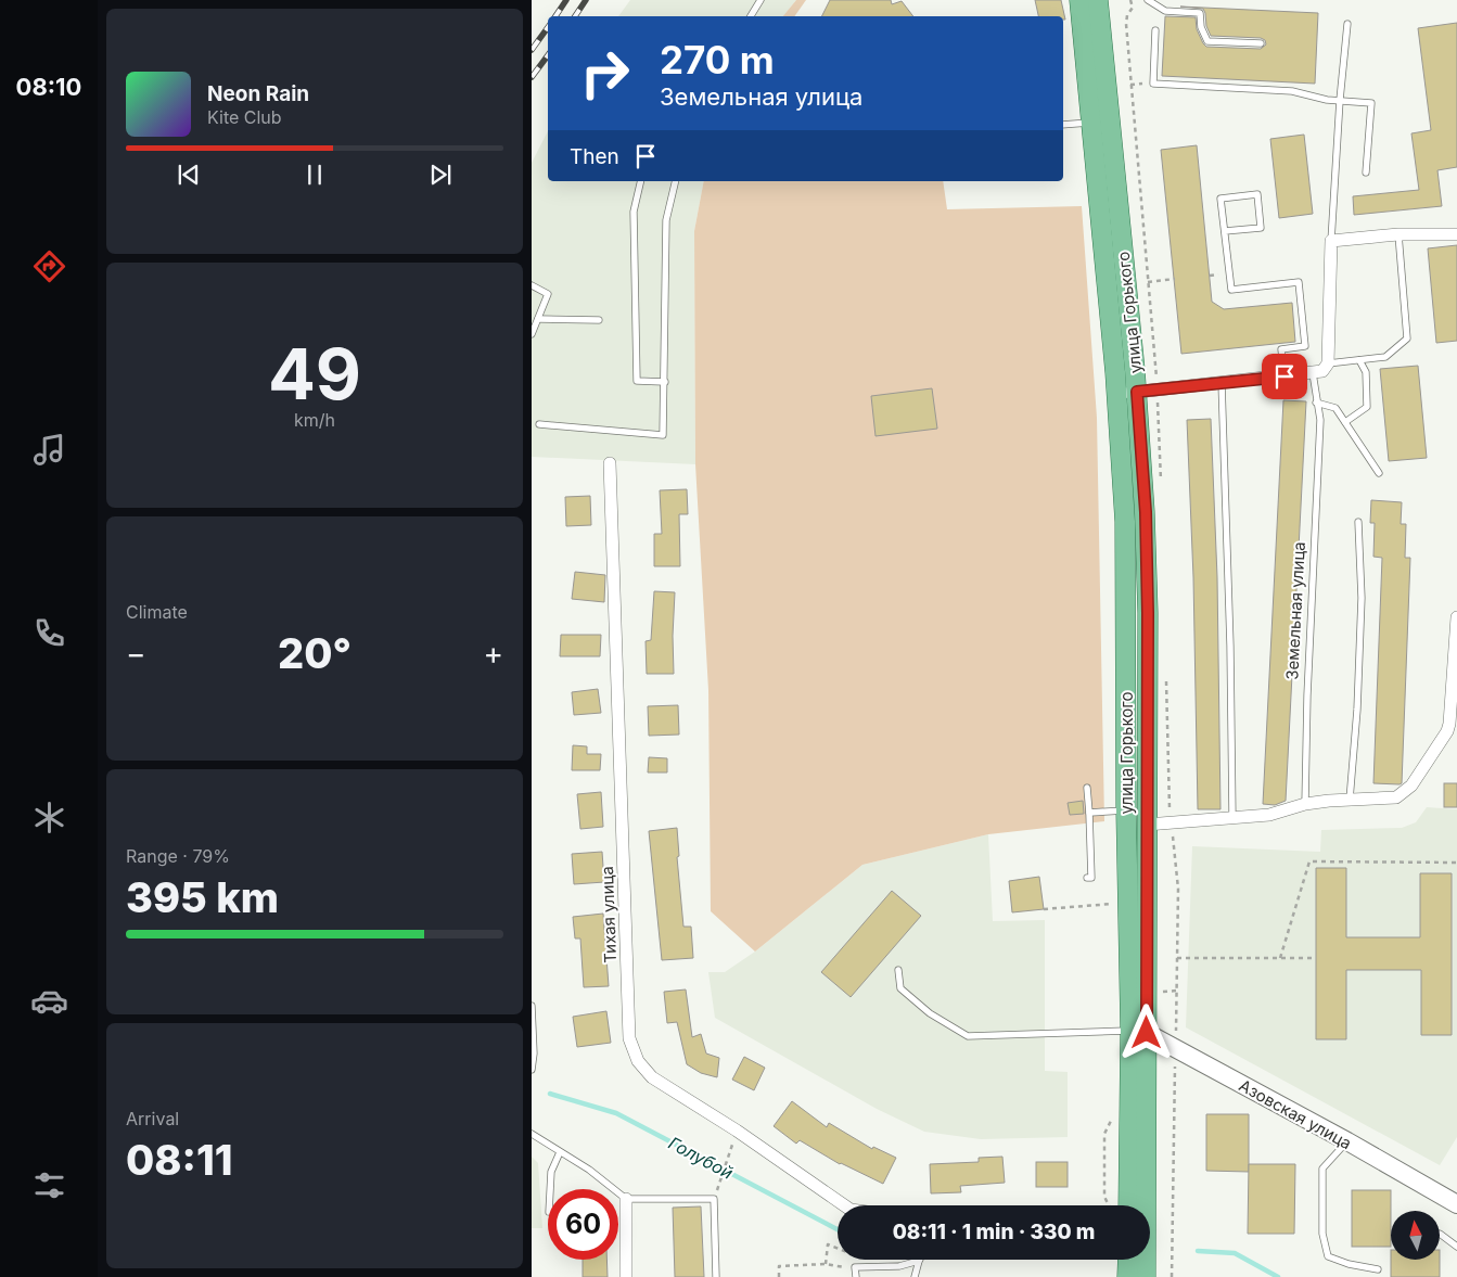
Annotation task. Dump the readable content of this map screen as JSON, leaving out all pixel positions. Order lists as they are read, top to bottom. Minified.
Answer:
{"streets":{"main road":["улица Горького","Азовская улица"],"street":["Тихая улица"],"lane":["Земельная улица"]},"crossings":[["улица Горького","Азовская улица"]],"water":["Голубой"],"north":"top","page":{"tabs":"08:10","turn":["270 m","Земельная улица"],"song":["Neon Rain","Kite Club"],"then":"Then","tile":[["49","km/h"],"Climate",["Range · 79%","395 km"],["Arrival","08:11"]],"heat":["−","20°","+"],"limit":"60","trip":"08:11 · 1 min · 330 m"}}
